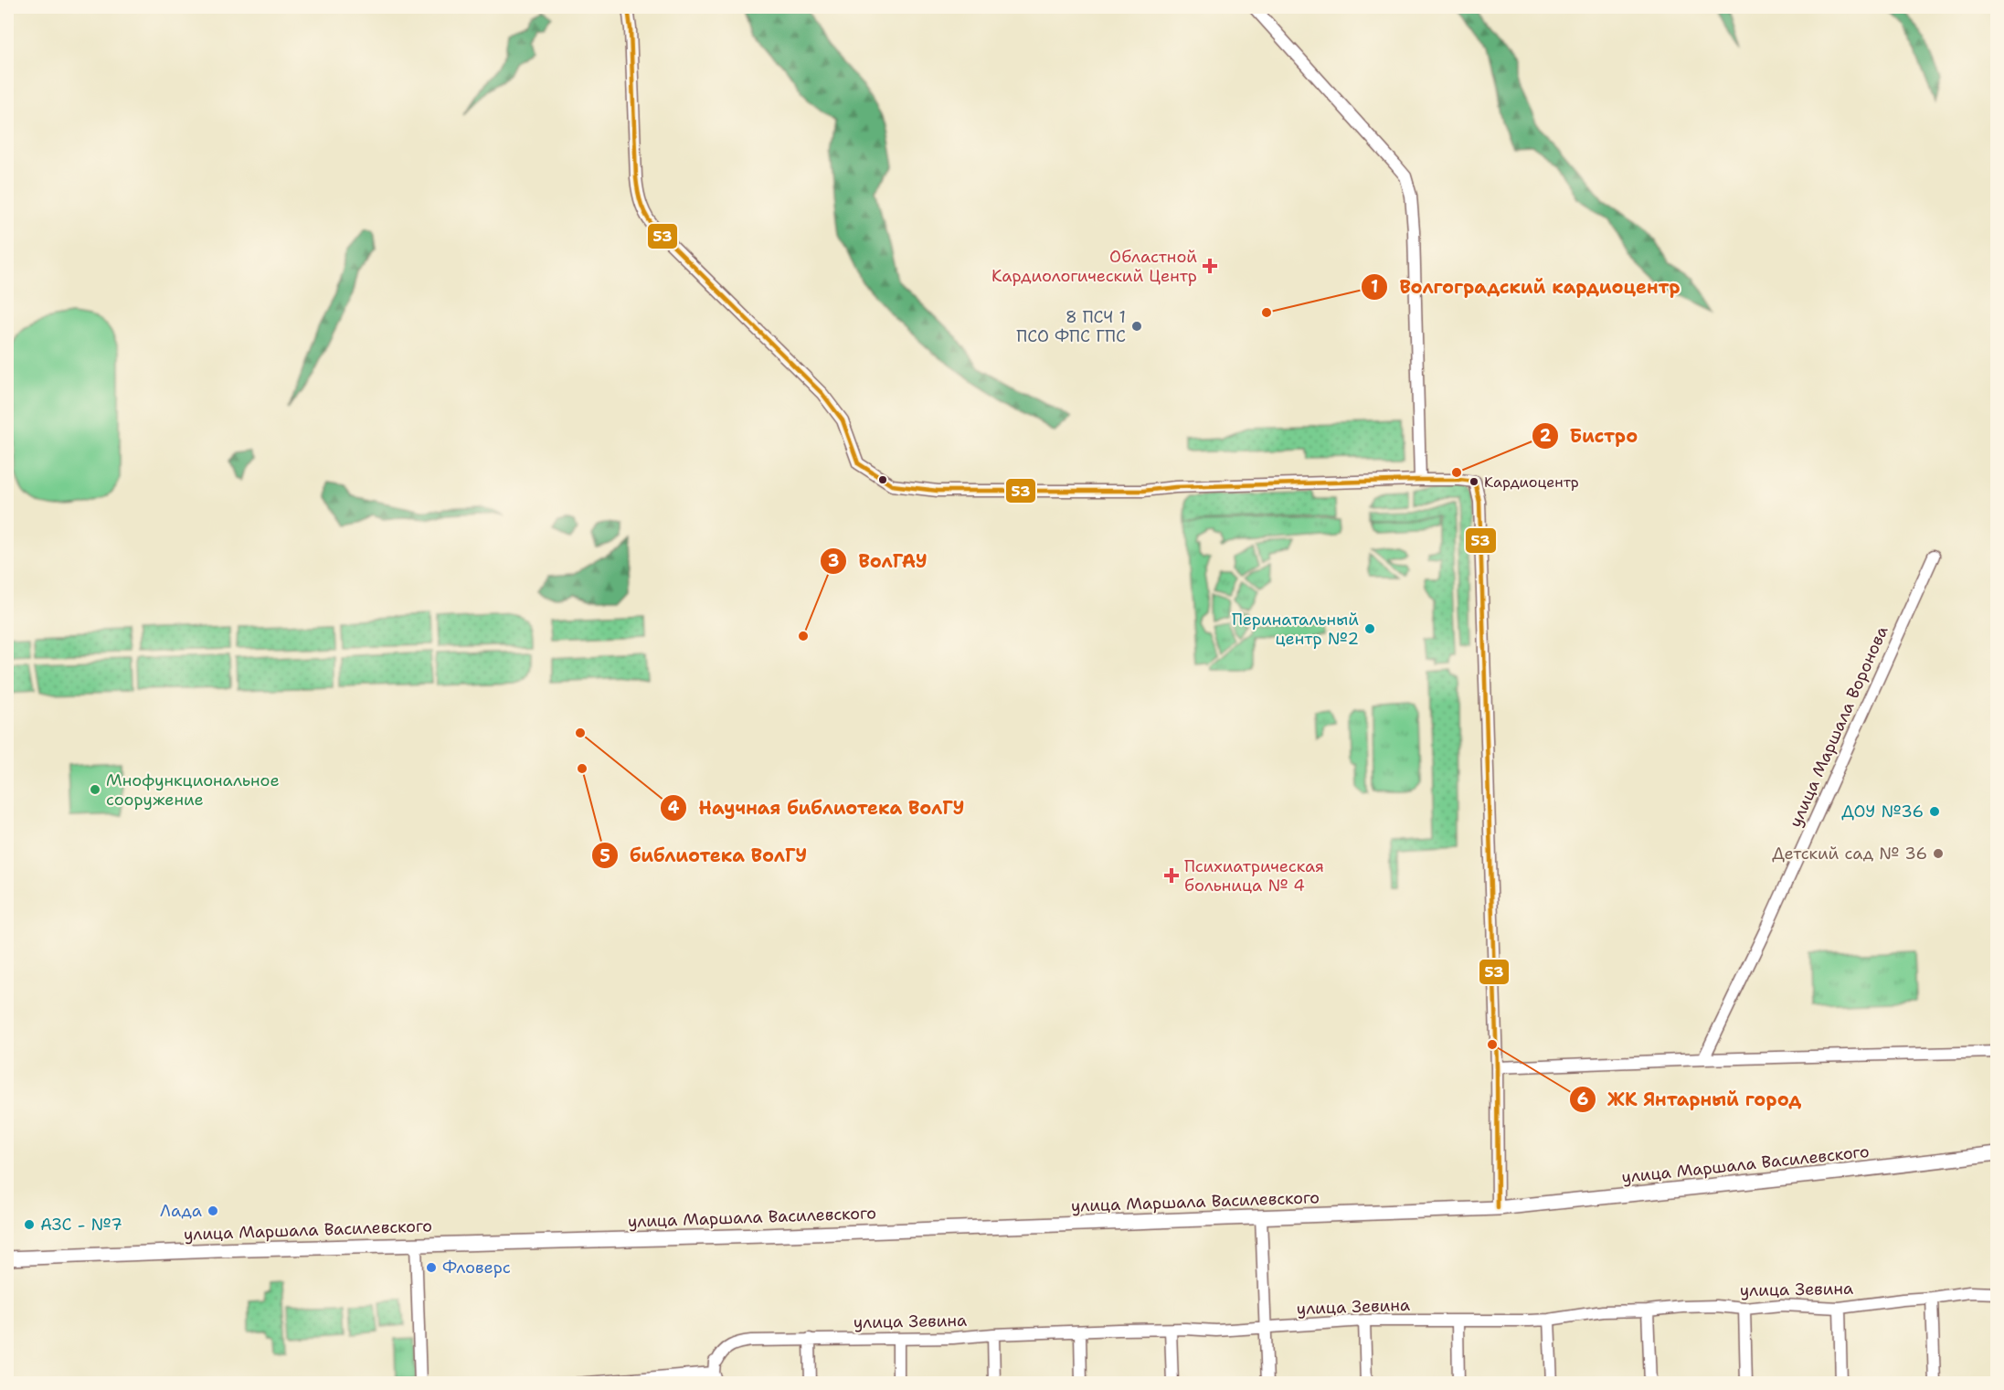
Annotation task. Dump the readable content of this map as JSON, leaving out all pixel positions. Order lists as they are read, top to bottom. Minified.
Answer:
{"streets":{"main road":["улица Маршала Василевского"],"street":["улица Маршала Воронова","улица Зевина"]},"places":{"health":["Областной Кардиологический Центр","Психиатрическая больница № 4"],"other":["Волгоградский кардиоцентр","8 ПСЧ 1 ПСО ФПС ГПС","Бистро","Кардиоцентр","Перинатальный центр №2","ВолГАУ","Научная библиотека ВолГУ","библиотека ВолГУ","Мнофункциональное сооружение","ДОУ №36","Детский сад № 36","ЖК Янтарный город","Лада","АЗС - №7","Фловерс"]},"lines":["transit line 53"]}
